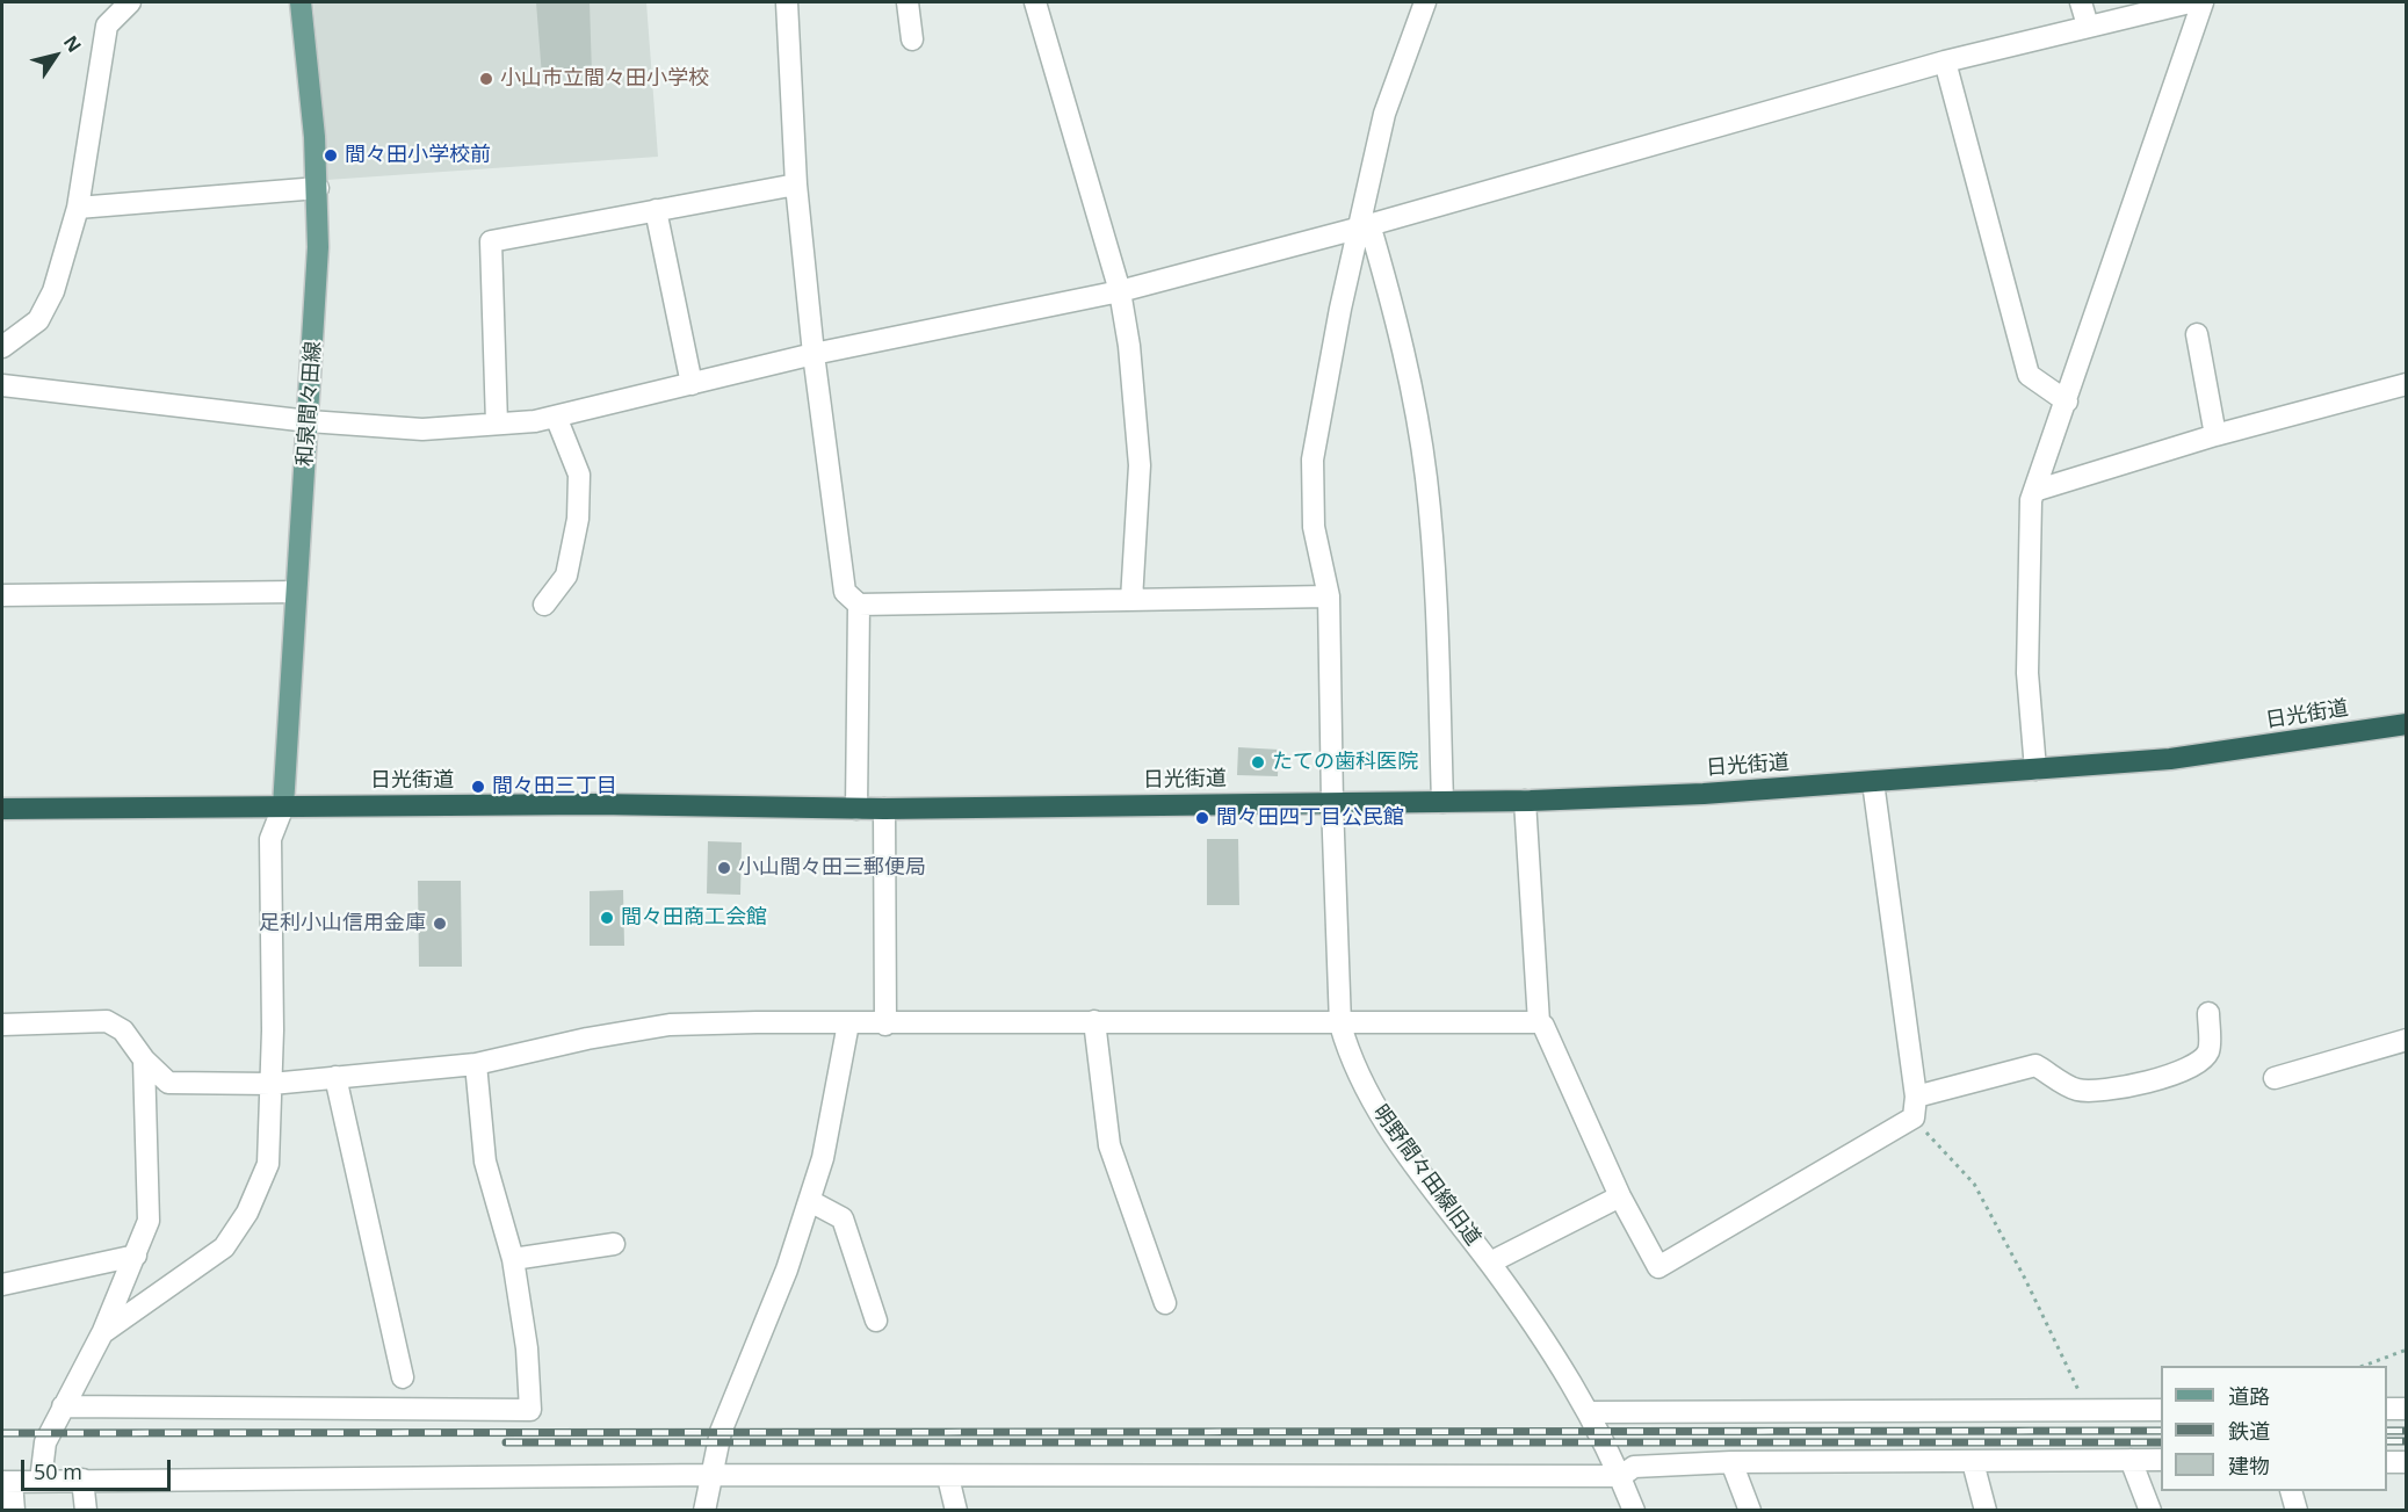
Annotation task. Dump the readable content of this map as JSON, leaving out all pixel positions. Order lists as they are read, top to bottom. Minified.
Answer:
{"streets":{"highway":["日光街道"],"main road":["和泉間々田線"],"street":["明野間々田線旧道"]},"crossings":[["和泉間々田線","日光街道"],["日光街道","明野間々田線旧道"]],"places":["小山市立間々田小学校","間々田小学校前","たての歯科医院","間々田三丁目","間々田四丁目公民館","小山間々田三郵便局","間々田商工会館","足利小山信用金庫"],"legend":["道路","鉄道","建物"],"scale_bar":"50 m","north":"top right"}
